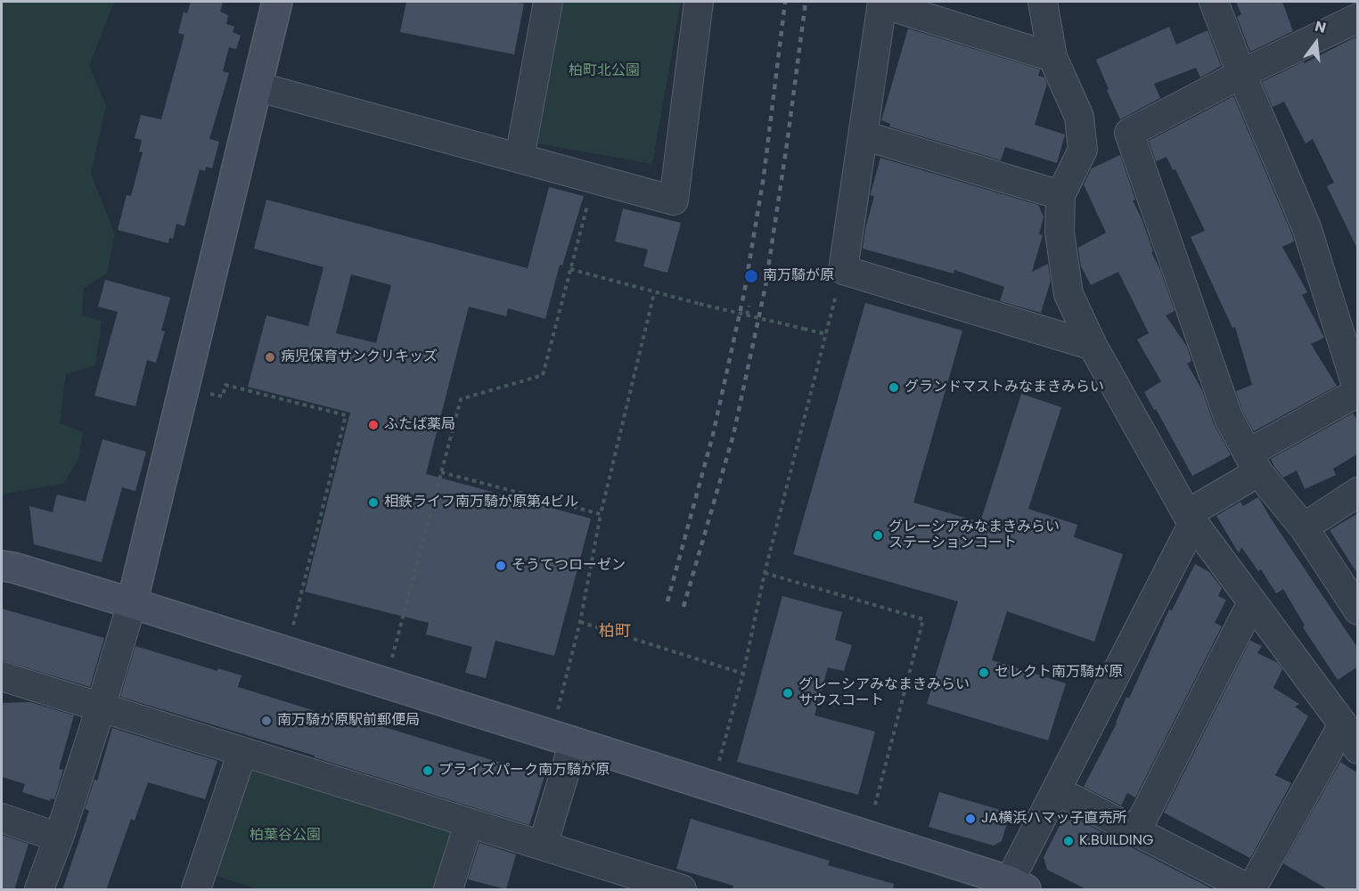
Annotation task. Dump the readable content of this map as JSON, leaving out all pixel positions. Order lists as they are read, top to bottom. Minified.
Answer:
{"districts":["柏町"],"parks":["柏町北公園","柏葉谷公園"],"places":["南万騎が原","病児保育サンクリキッズ","グランドマストみなまきみらい","ふたば薬局","相鉄ライフ南万騎が原第4ビル","グレーシアみなまきみらい ステーションコート","そうてつローゼン","セレクト南万騎が原","グレーシアみなまきみらい サウスコート","南万騎が原駅前郵便局","プライズパーク南万騎が原","JA横浜ハマッ子直売所","K.BUILDING"],"north":"top"}
